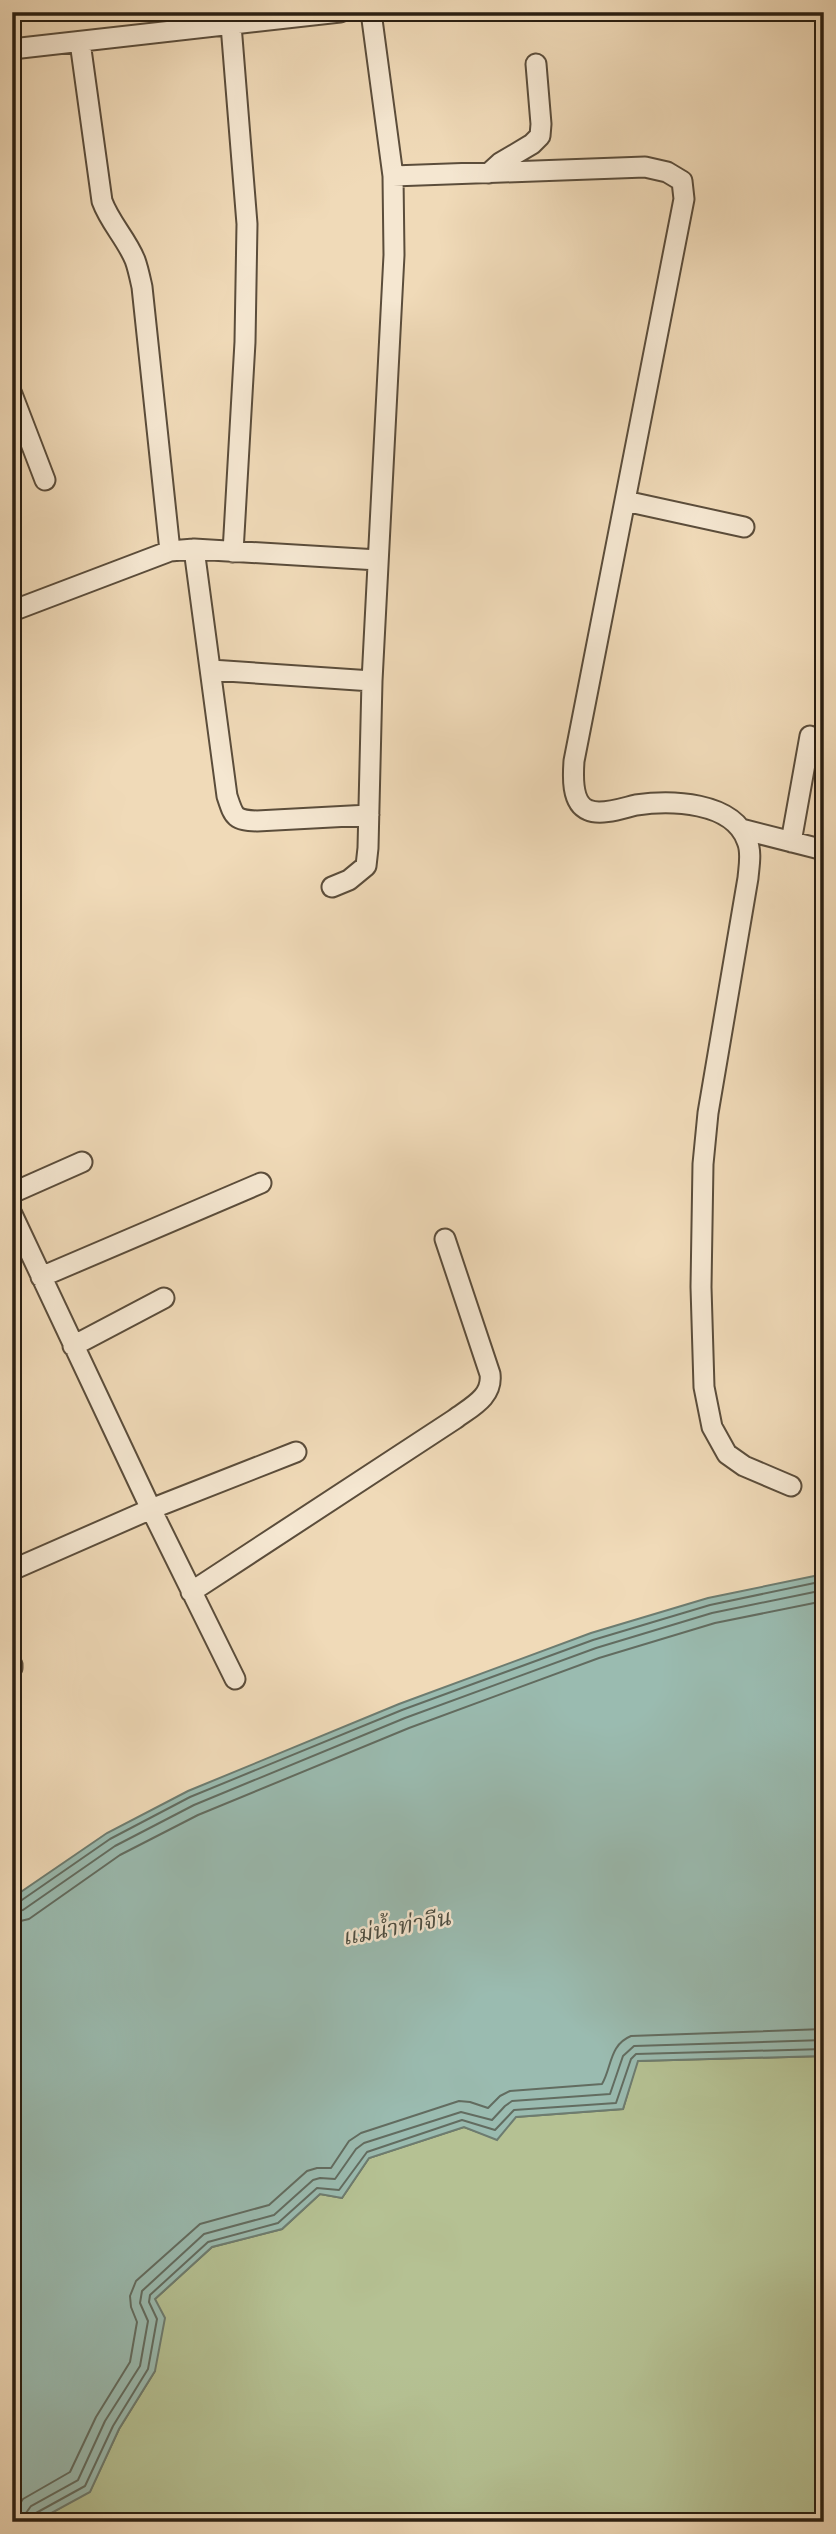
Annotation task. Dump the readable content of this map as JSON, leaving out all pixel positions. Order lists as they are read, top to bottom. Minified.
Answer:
{"water":["แม่น้ำท่าจีน"]}
